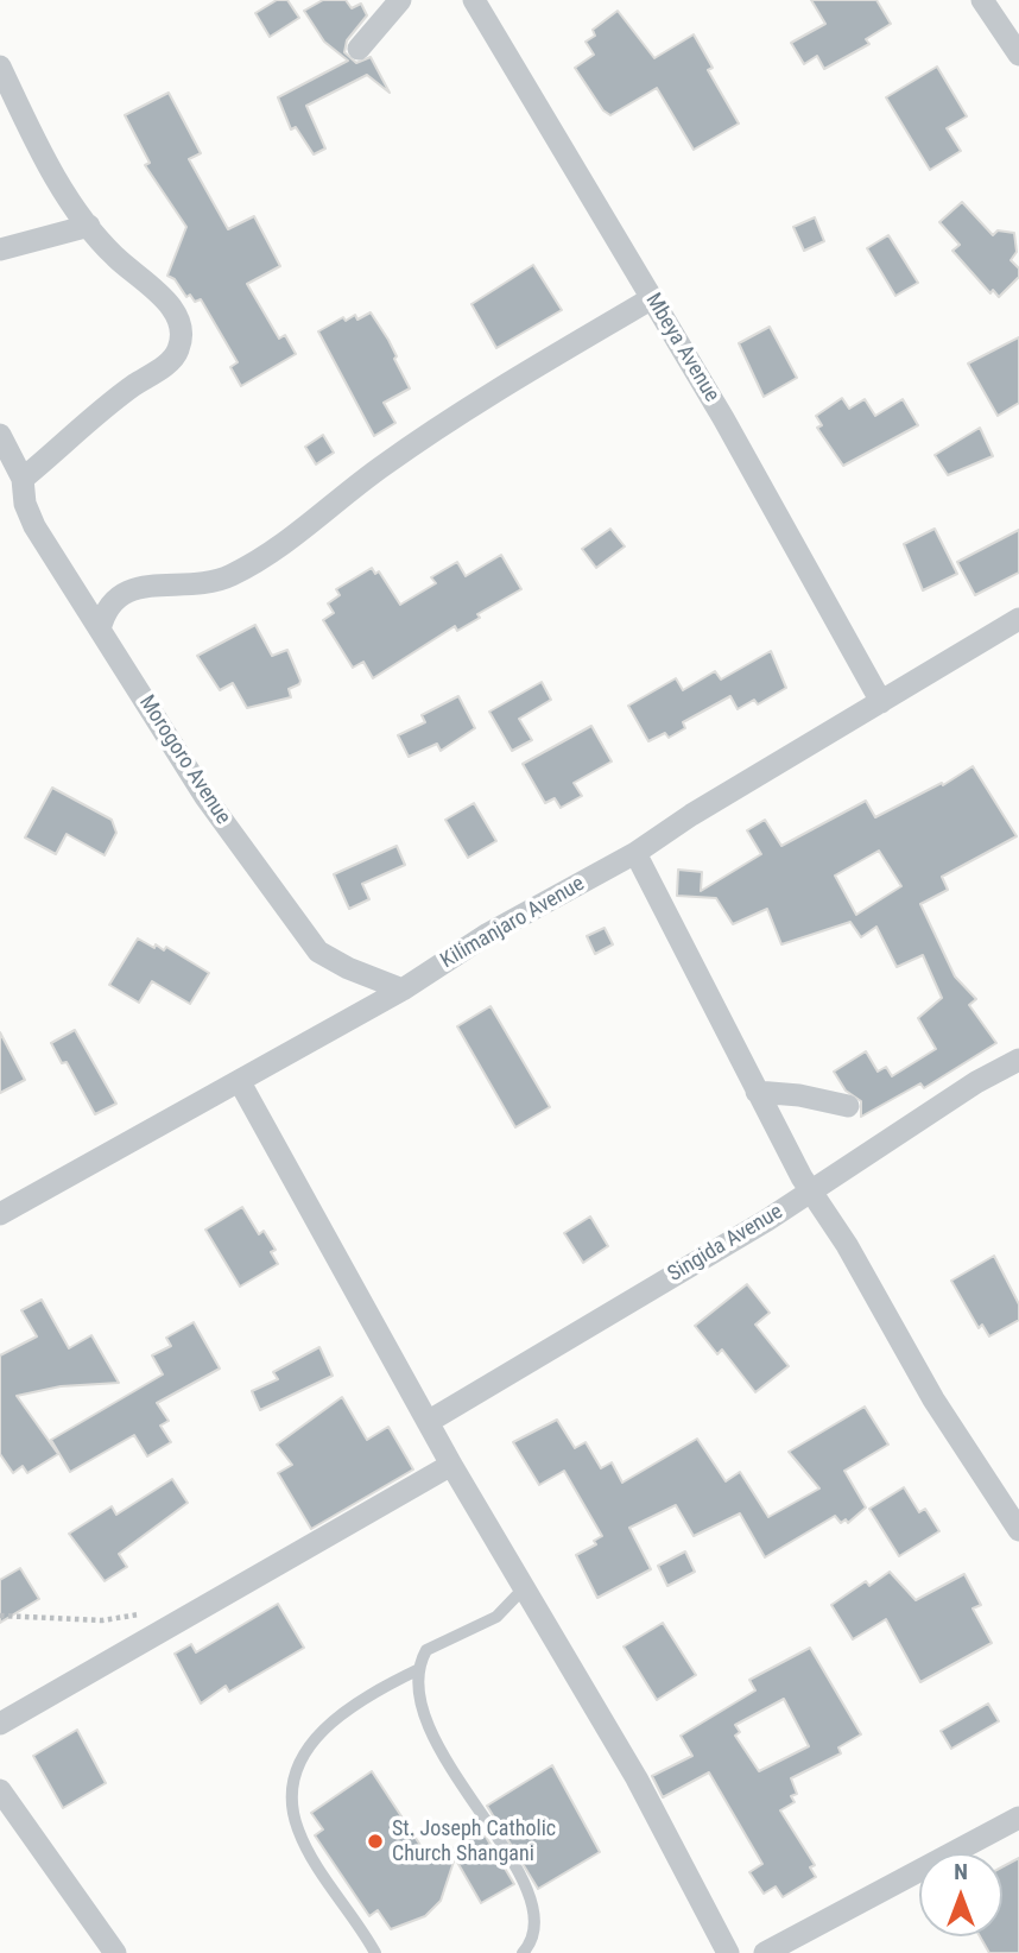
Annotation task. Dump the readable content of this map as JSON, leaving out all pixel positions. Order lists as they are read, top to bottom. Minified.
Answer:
{"streets":{"street":["Mbeya Avenue","Morogoro Avenue","Kilimanjaro Avenue","Singida Avenue"]},"crossings":[["Mbeya Avenue","Kilimanjaro Avenue"],["Morogoro Avenue","Kilimanjaro Avenue"]],"places":["St. Joseph Catholic Church Shangani"],"north":"top"}
